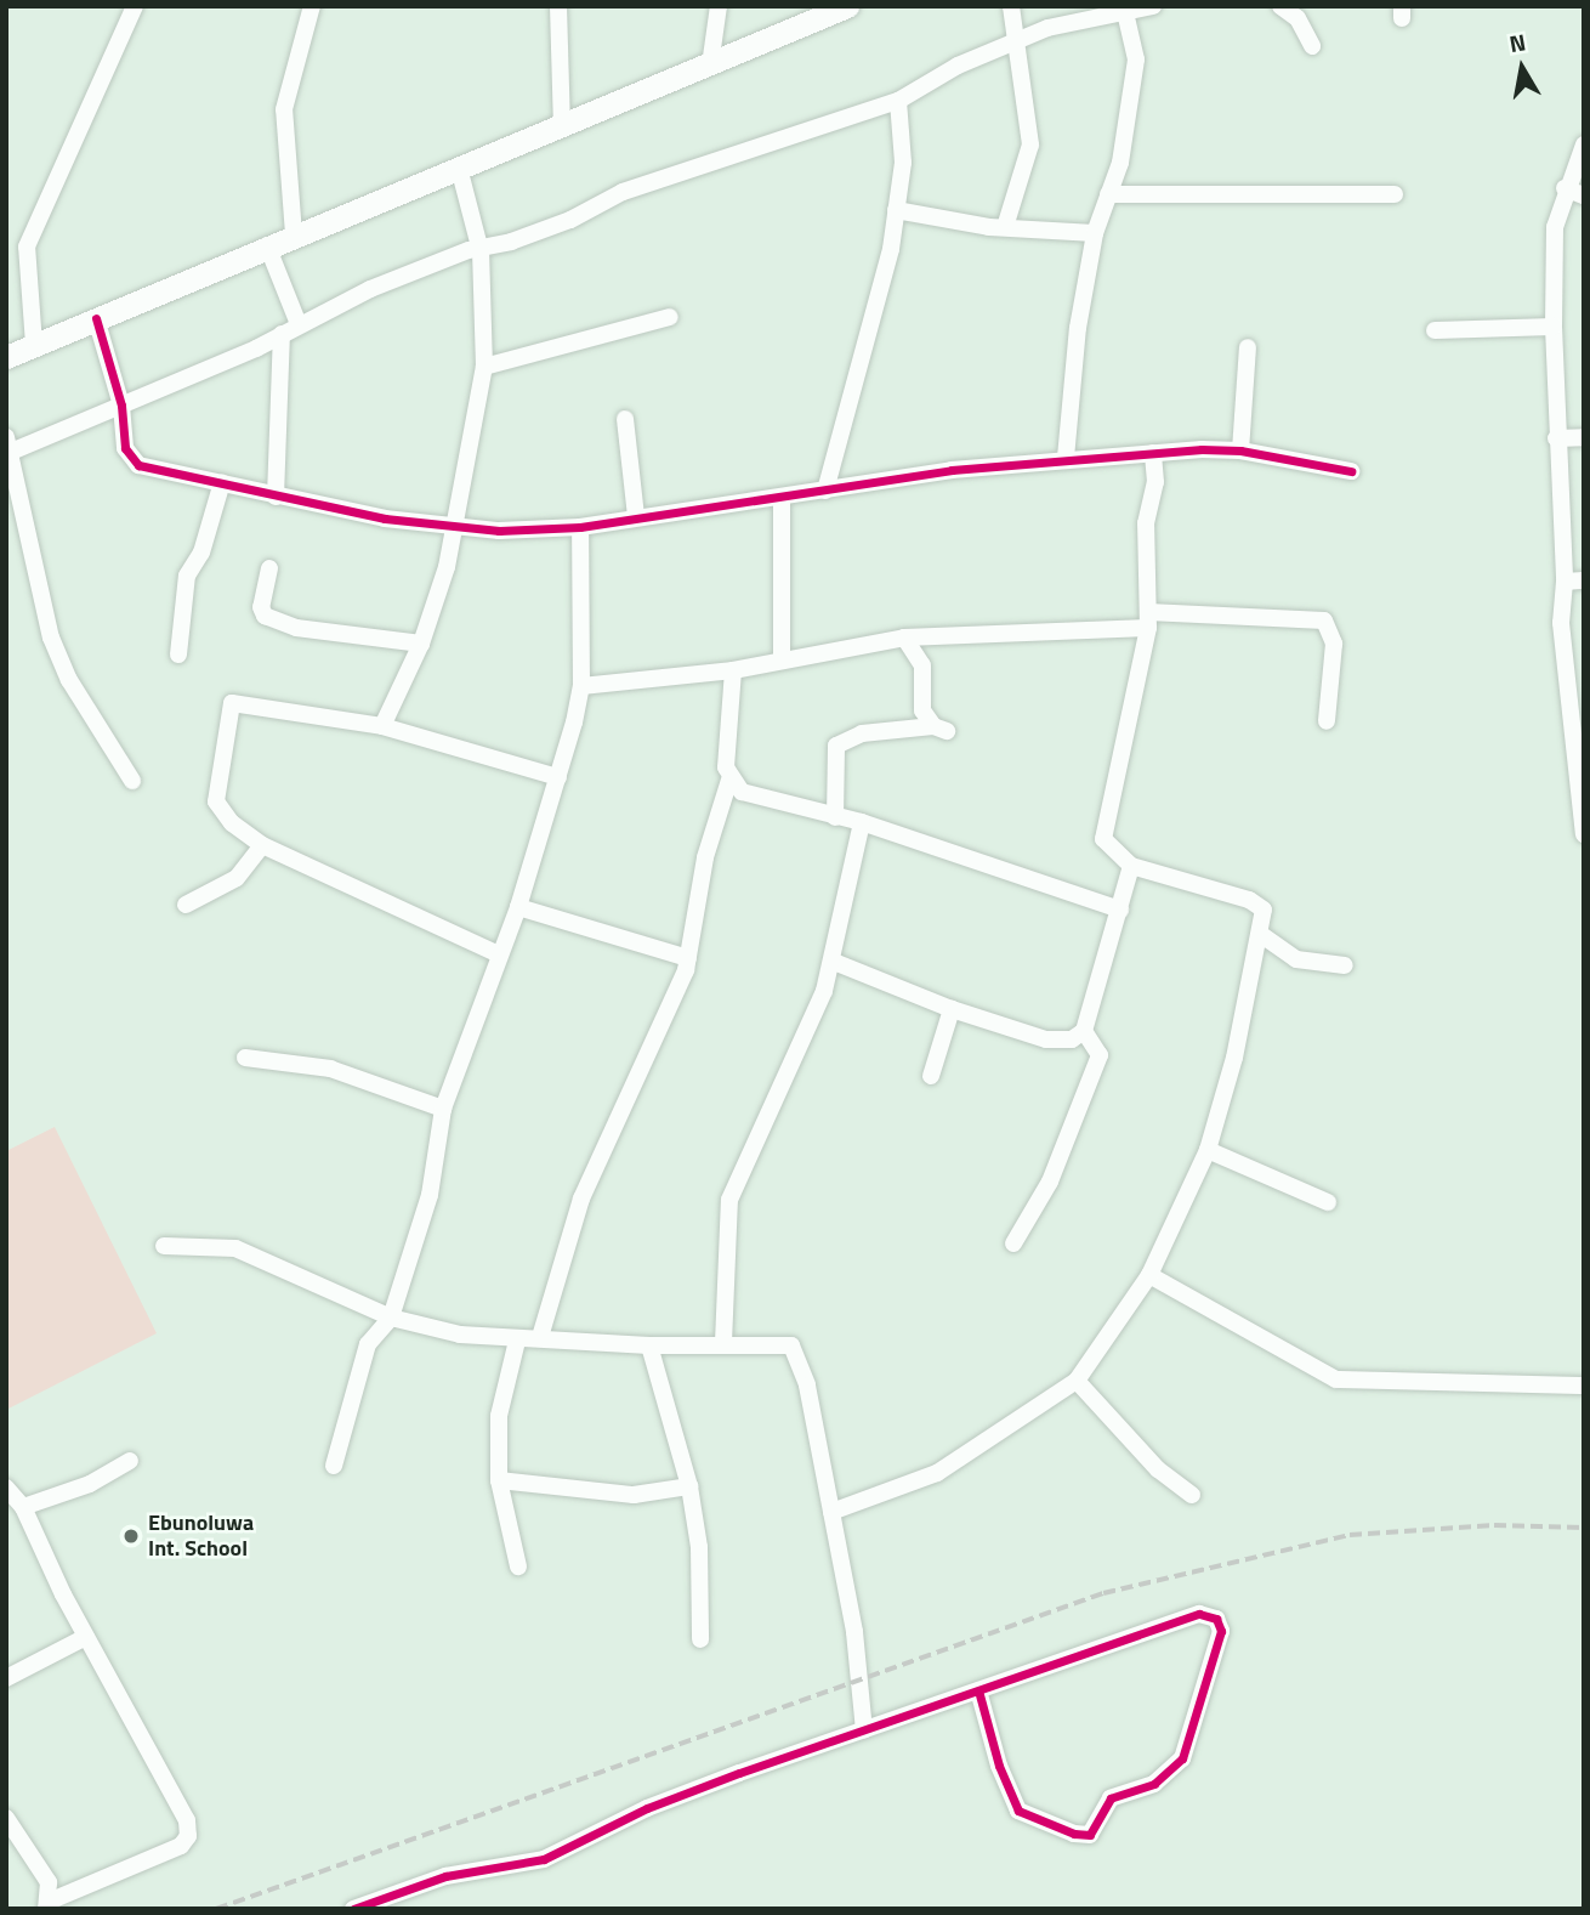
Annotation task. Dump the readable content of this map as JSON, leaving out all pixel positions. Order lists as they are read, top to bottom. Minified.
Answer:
{"places":["Ebunoluwa Int. School"],"north":"top"}
